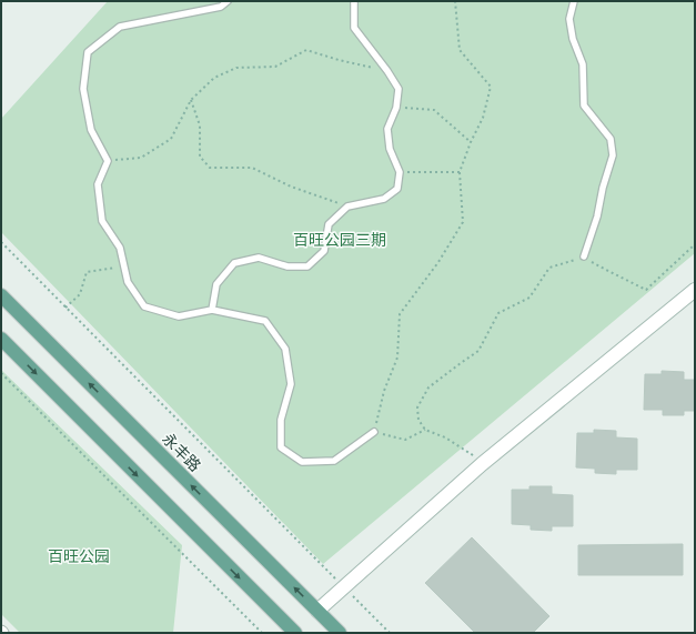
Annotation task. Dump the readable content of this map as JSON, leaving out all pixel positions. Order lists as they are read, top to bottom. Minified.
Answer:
{"streets":{"main road":["永丰路"]},"parks":["百旺公园三期","百旺公园"]}
